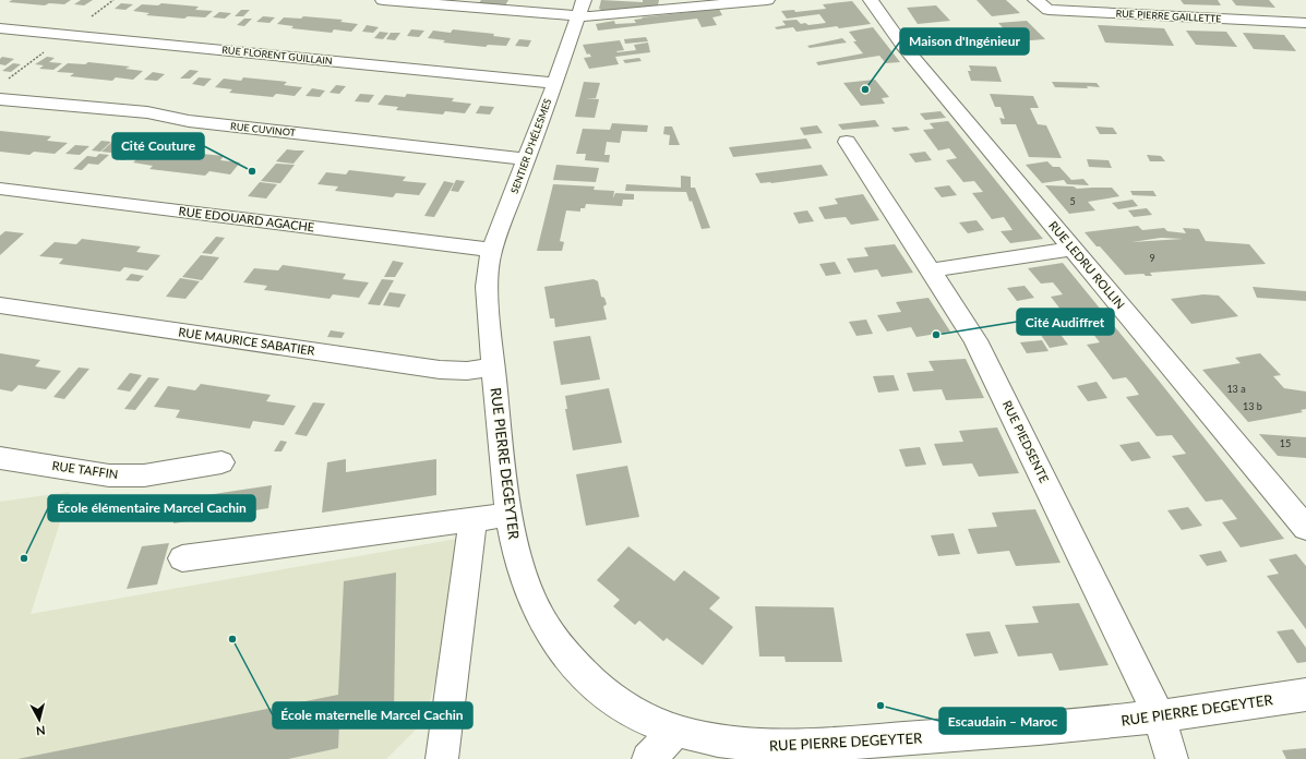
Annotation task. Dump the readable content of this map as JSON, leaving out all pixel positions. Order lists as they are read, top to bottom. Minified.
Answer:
{"streets":{"street":["RUE PIERRE GAILLETTE","RUE FLORENT GUILLAIN","RUE CUVINOT","SENTIER D'HÉLESMES","RUE EDOUARD AGACHE","RUE LEDRU ROLLIN","RUE MAURICE SABATIER","RUE PIEDSENTE","RUE PIERRE DEGEYTER","RUE TAFFIN"]},"crossings":[["RUE FLORENT GUILLAIN","SENTIER D'HÉLESMES"],["RUE CUVINOT","SENTIER D'HÉLESMES"],["SENTIER D'HÉLESMES","RUE EDOUARD AGACHE"],["SENTIER D'HÉLESMES","RUE PIERRE DEGEYTER"],["RUE EDOUARD AGACHE","RUE PIERRE DEGEYTER"],["RUE MAURICE SABATIER","RUE PIERRE DEGEYTER"],["RUE PIEDSENTE","RUE PIERRE DEGEYTER"]],"places":["Maison d'Ingénieur","Cité Couture","Cité Audiffret","École élémentaire Marcel Cachin","École maternelle Marcel Cachin","Escaudain – Maroc"],"house_numbers":["5","9","13 a","13 b","15"],"north":"bottom"}
